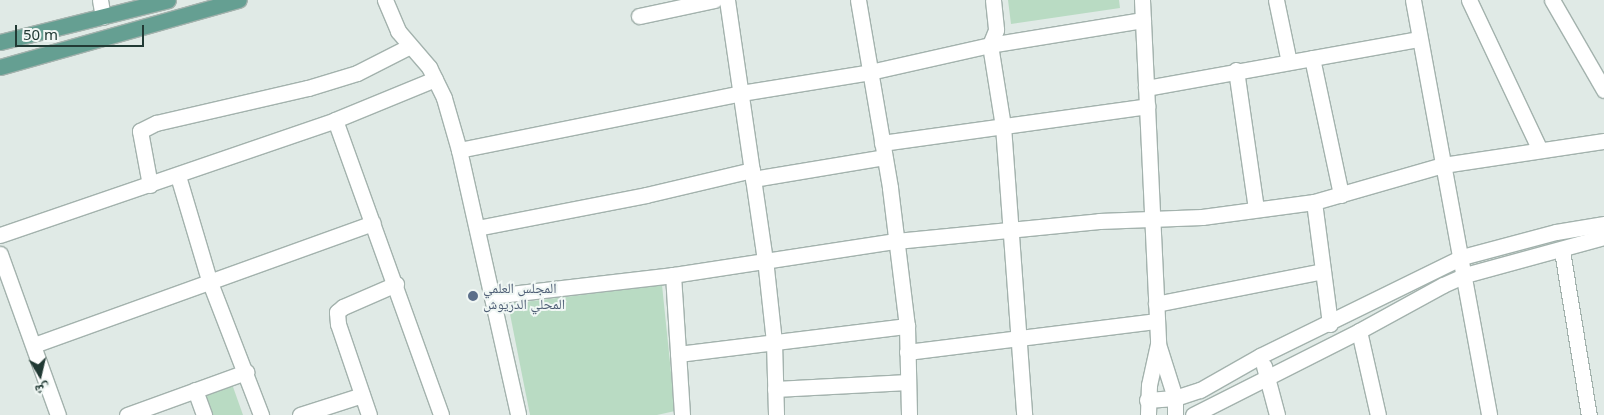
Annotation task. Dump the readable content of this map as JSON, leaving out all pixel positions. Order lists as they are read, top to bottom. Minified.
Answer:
{"places":["المجلس العلمي المحلي الدريوش"],"scale_bar":"50 m","north":"bottom"}
